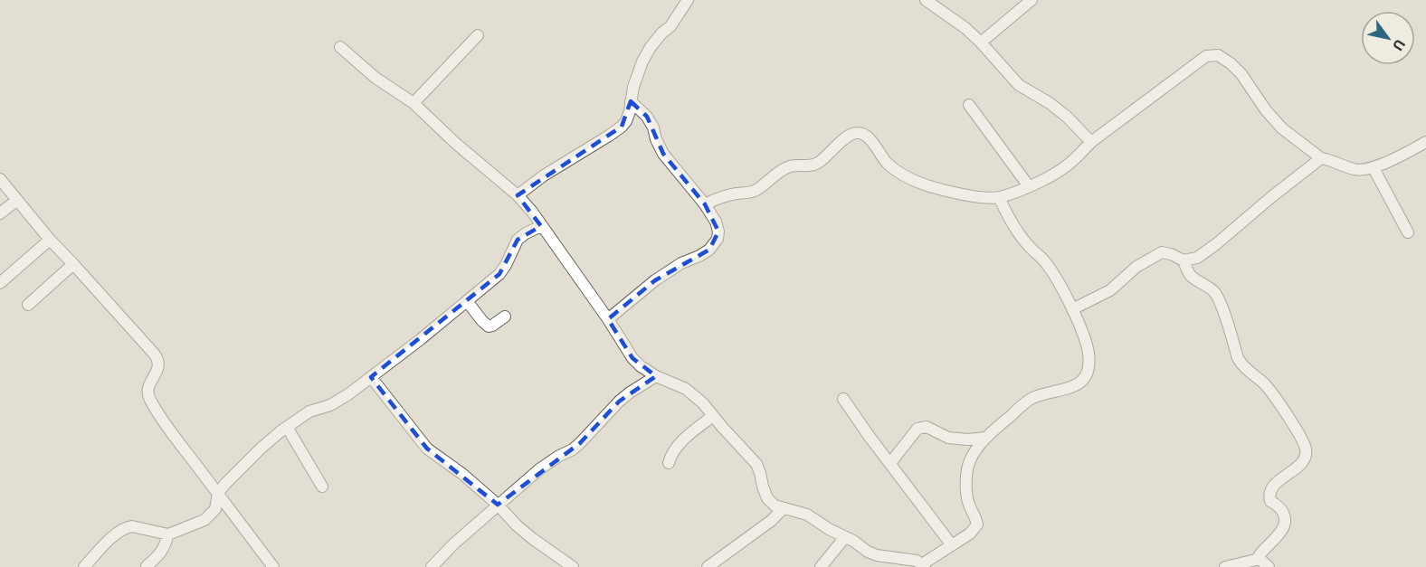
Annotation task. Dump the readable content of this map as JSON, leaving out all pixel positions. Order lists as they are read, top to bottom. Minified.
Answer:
{"north":"bottom right"}
